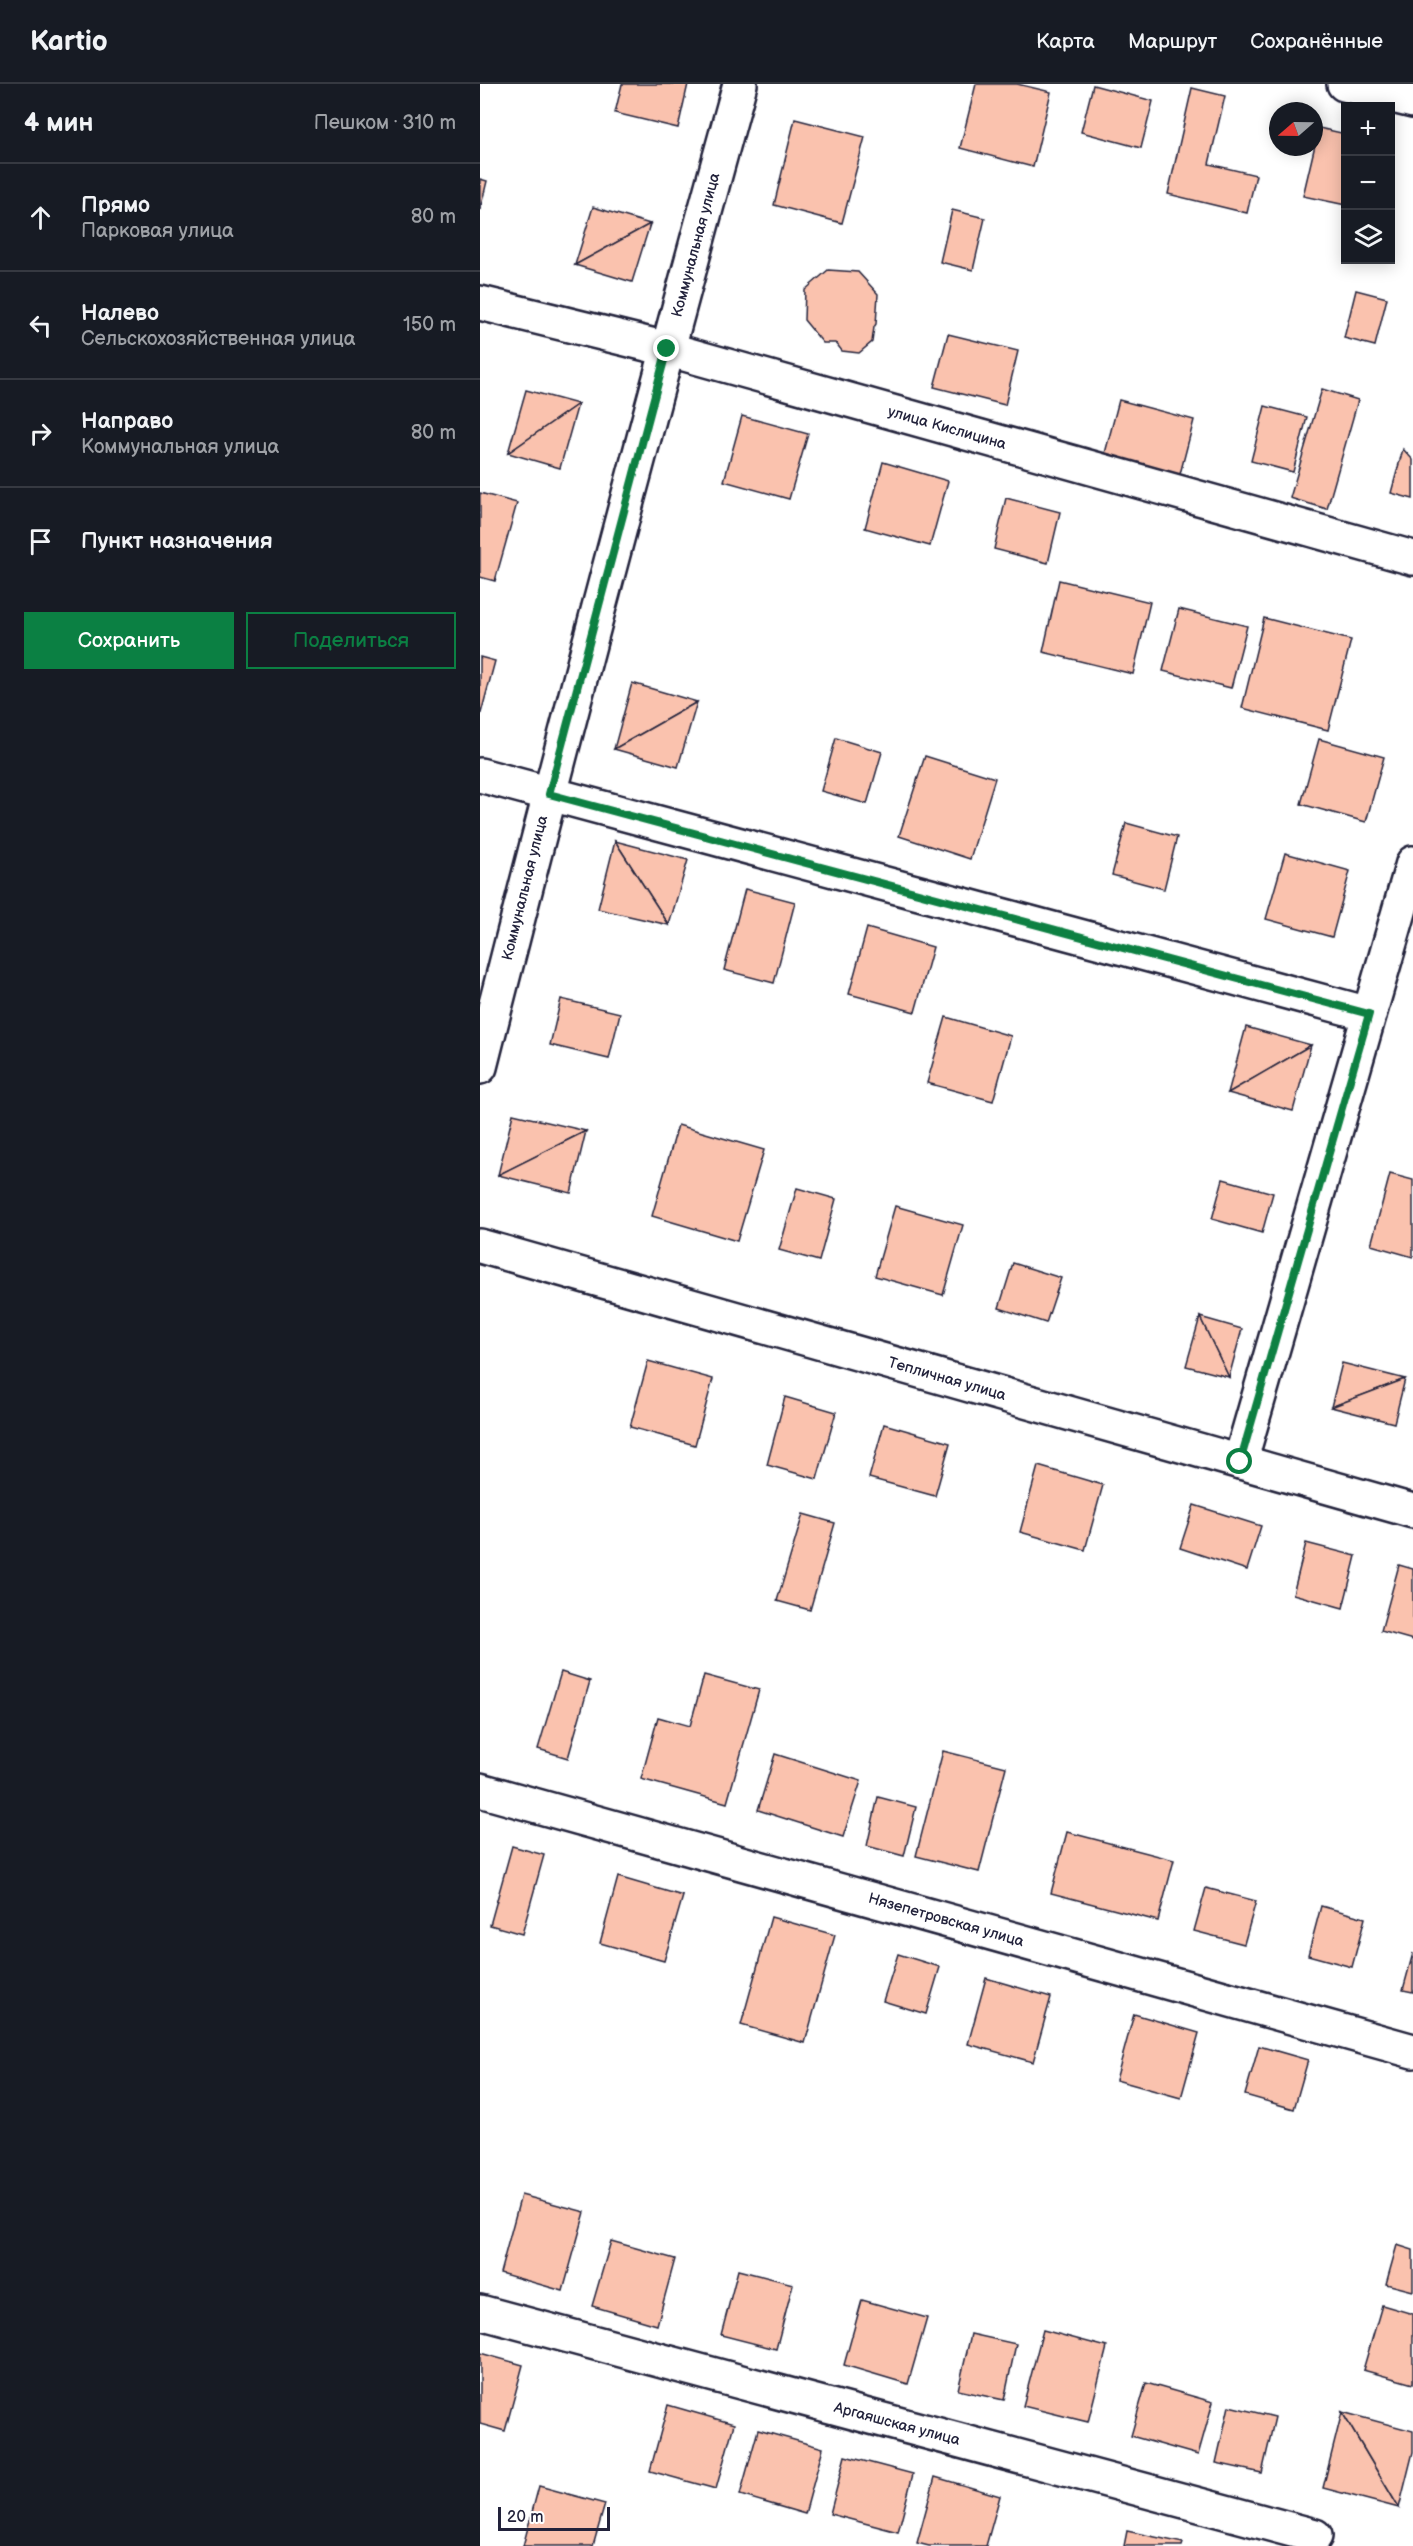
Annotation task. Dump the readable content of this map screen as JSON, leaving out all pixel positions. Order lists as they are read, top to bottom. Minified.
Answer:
{"streets":{"street":["Коммунальная улица","улица Кислицина","Тепличная улица","Нязепетровская улица","Аргаяшская улица"]},"crossings":[["Коммунальная улица","улица Кислицина"]],"scale_bar":"20 m","north":"left","page":{"header":"Kartio","nav":["Карта","Маршрут","Сохранённые"],"heading":["4 мин","Пешком · 310 m"],"map_buttons":["+","−"],"list":[["Прямо","Парковая улица","80 m"],["Налево","Сельскохозяйственная улица","150 m"],["Направо","Коммунальная улица","80 m"],"Пункт назначения"],"buttons":["Сохранить","Поделиться"],"scale":"20 m"}}
